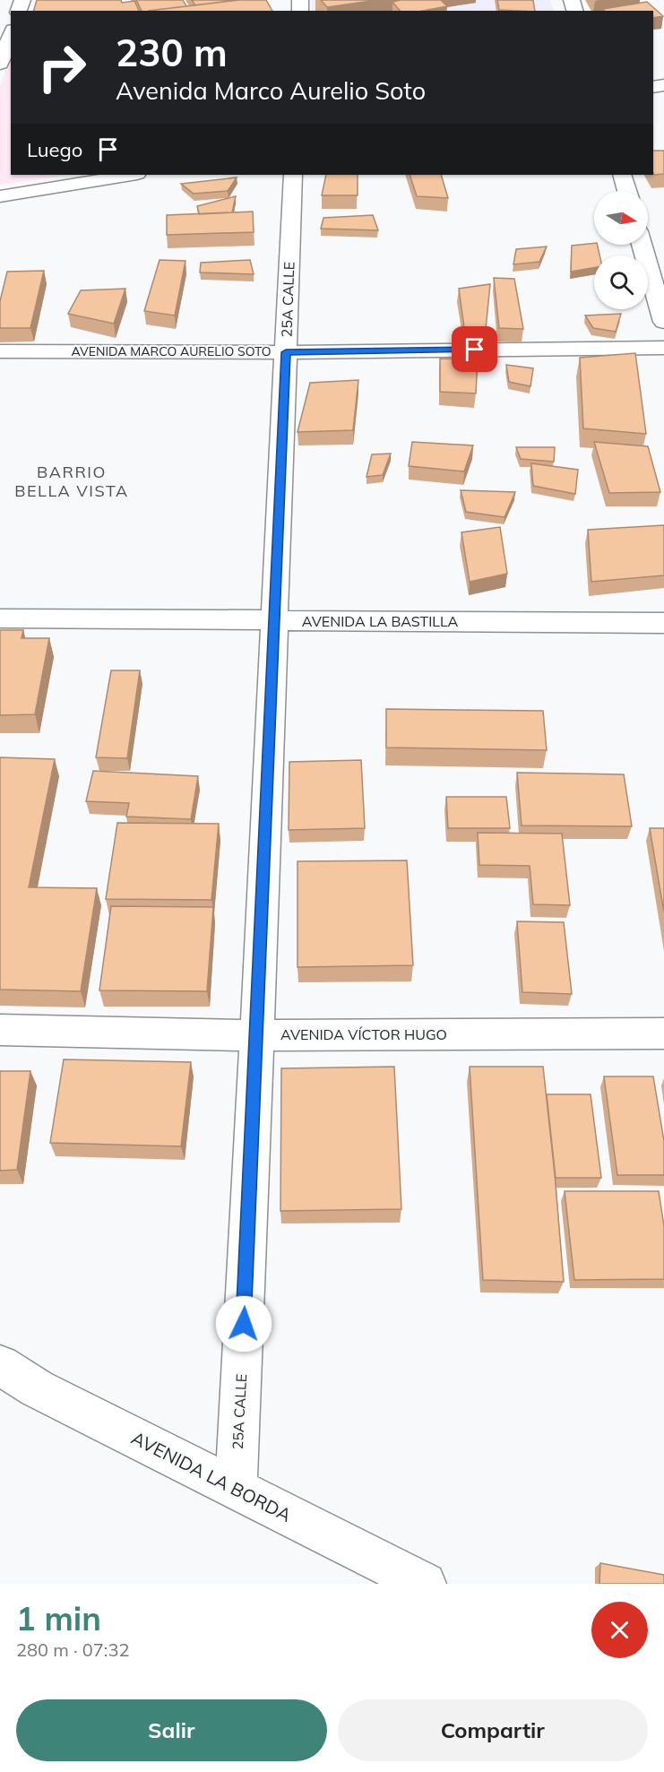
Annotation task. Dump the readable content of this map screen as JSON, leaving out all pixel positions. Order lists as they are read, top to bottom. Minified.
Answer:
{"streets":{"street":["25A CALLE","AVENIDA MARCO AURELIO SOTO","AVENIDA LA BASTILLA","AVENIDA VÍCTOR HUGO","AVENIDA LA BORDA"]},"crossings":[["25A CALLE","AVENIDA MARCO AURELIO SOTO"],["25A CALLE","AVENIDA LA BASTILLA"],["25A CALLE","AVENIDA VÍCTOR HUGO"],["25A CALLE","AVENIDA LA BORDA"]],"districts":["BARRIO BELLA VISTA"],"north":"right","page":{"turn":["230 m","Avenida Marco Aurelio Soto"],"then":"Luego","heading":["1 min","280 m · 07:32"],"buttons":["Salir","Compartir"]}}
